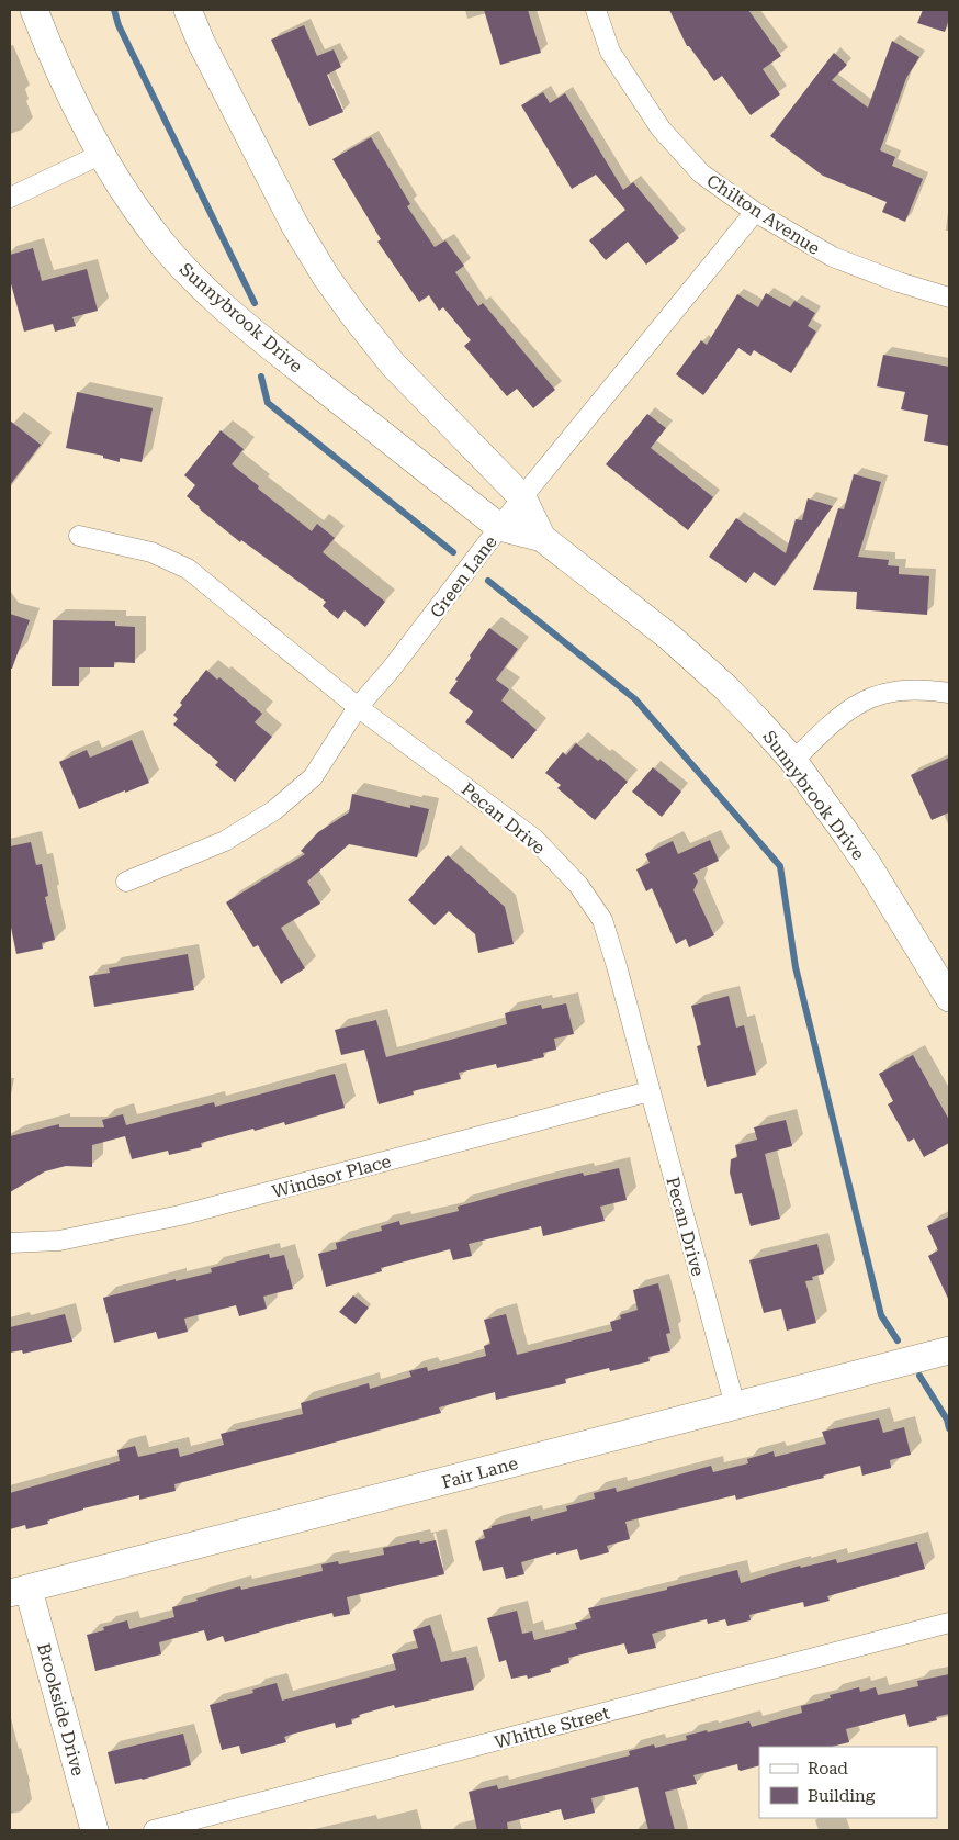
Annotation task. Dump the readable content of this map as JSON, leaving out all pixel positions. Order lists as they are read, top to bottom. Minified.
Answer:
{"streets":{"main road":["Sunnybrook Drive","Fair Lane","Brookside Drive"],"street":["Chilton Avenue","Green Lane","Pecan Drive","Windsor Place","Whittle Street"]},"crossings":[["Chilton Avenue","Green Lane"],["Sunnybrook Drive","Green Lane"],["Green Lane","Pecan Drive"],["Pecan Drive","Windsor Place"],["Pecan Drive","Fair Lane"],["Fair Lane","Brookside Drive"]],"legend":["Road","Building"]}
